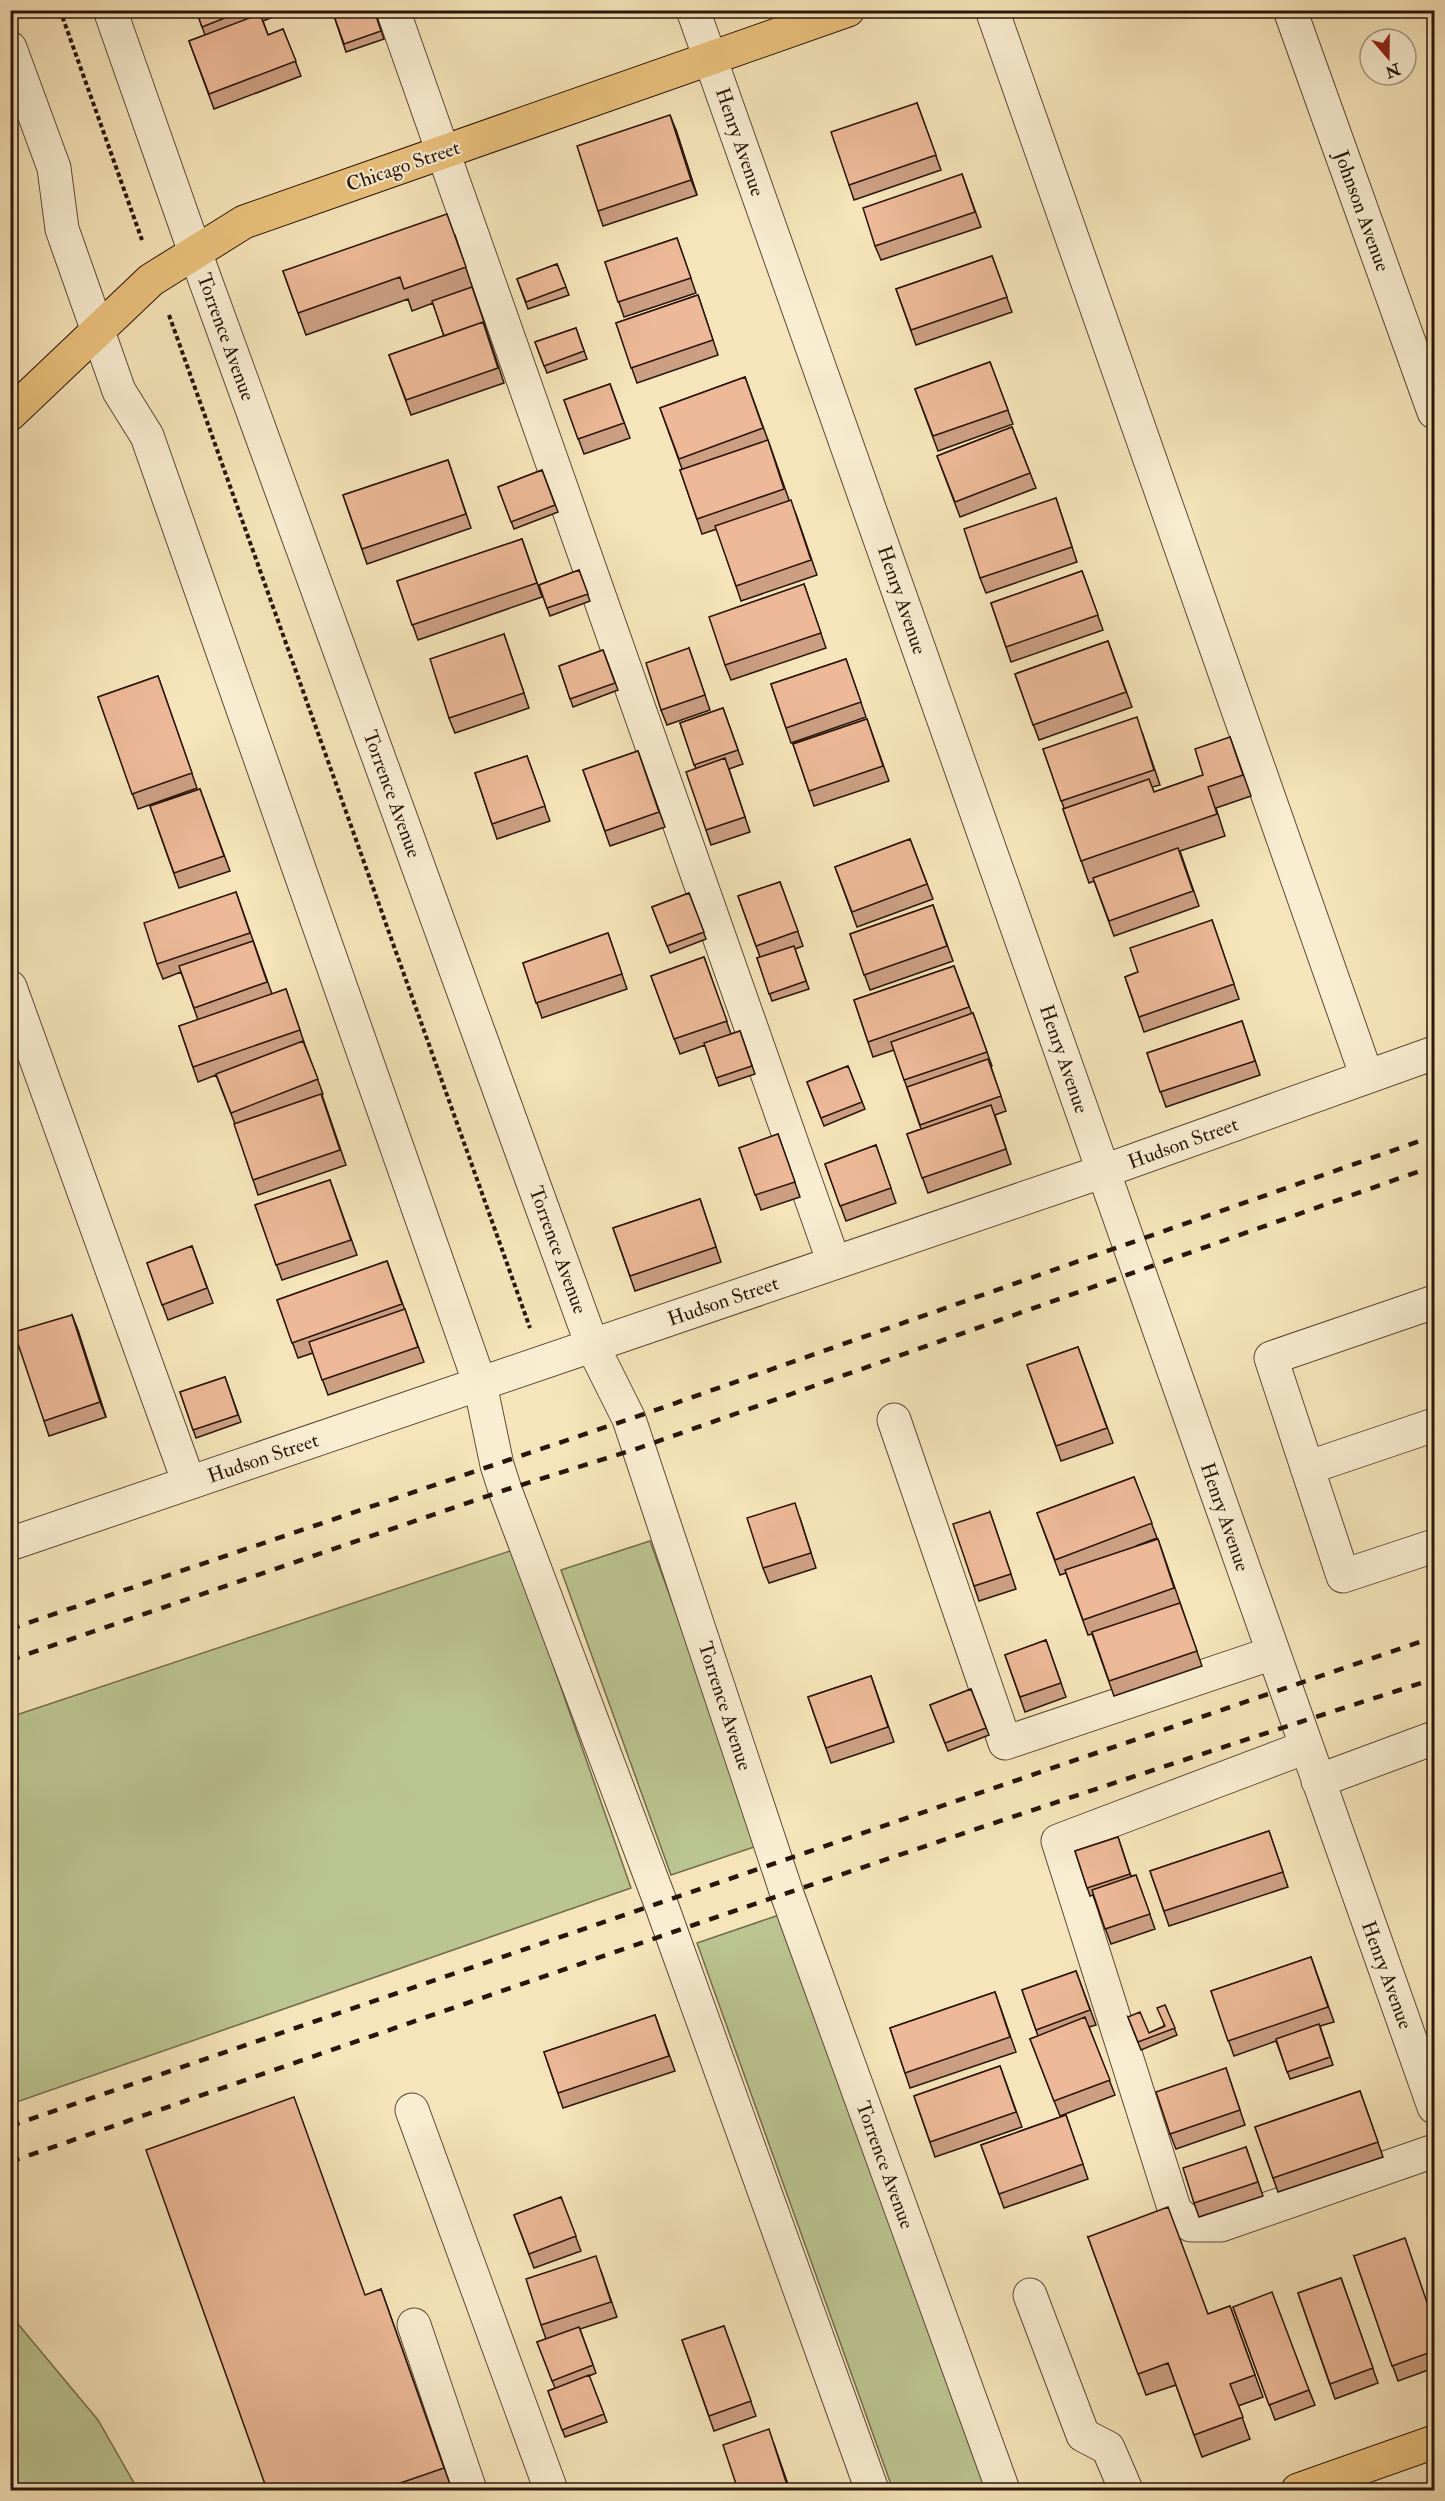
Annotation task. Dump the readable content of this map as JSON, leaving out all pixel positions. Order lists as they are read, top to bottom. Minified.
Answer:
{"streets":{"main road":["Chicago Street"],"street":["Henry Avenue","Johnson Avenue","Torrence Avenue","Hudson Street"]},"crossings":[["Henry Avenue","Chicago Street"],["Henry Avenue","Hudson Street"],["Chicago Street","Torrence Avenue"],["Torrence Avenue","Hudson Street"]],"north":"bottom"}
